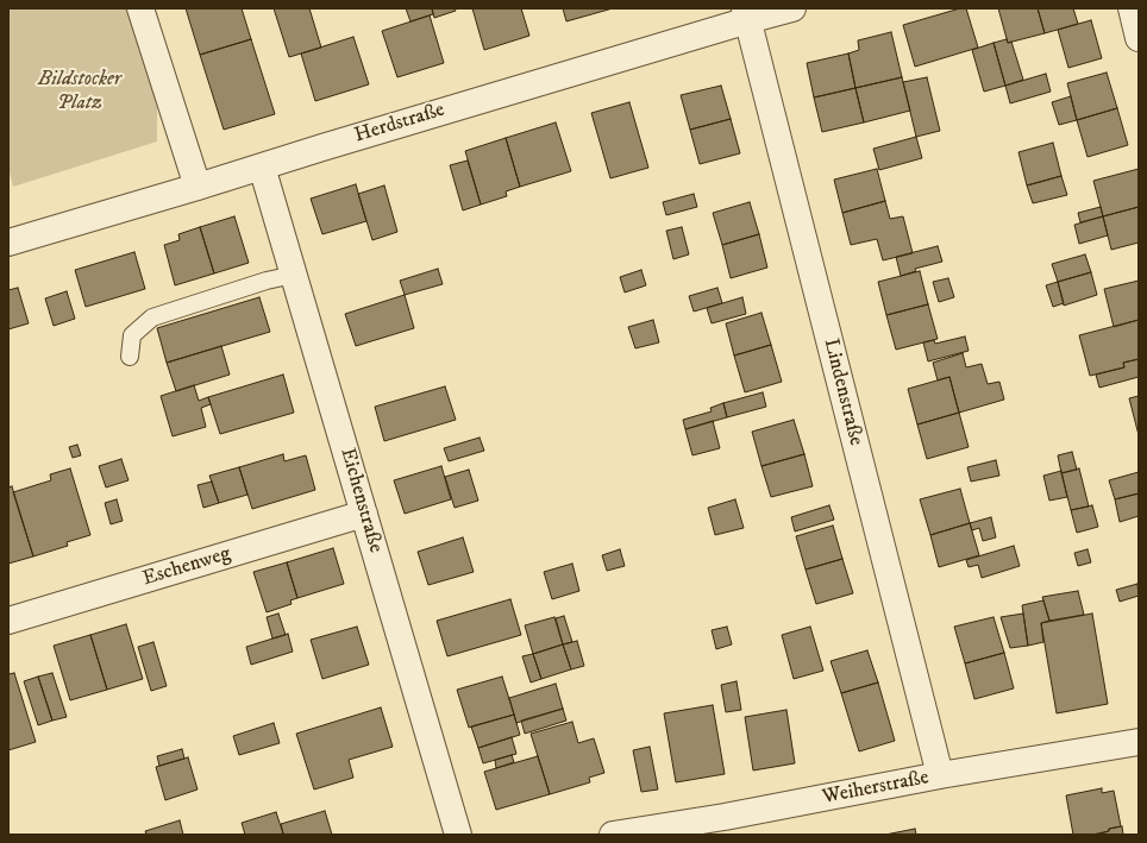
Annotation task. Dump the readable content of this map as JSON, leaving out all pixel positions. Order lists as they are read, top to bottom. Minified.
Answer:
{"streets":{"street":["Herdstraße","Lindenstraße","Eichenstraße","Eschenweg","Weiherstraße"]},"crossings":[["Herdstraße","Lindenstraße"],["Herdstraße","Eichenstraße"],["Lindenstraße","Weiherstraße"],["Eichenstraße","Eschenweg"]],"parks":["Bildstocker Platz"]}
